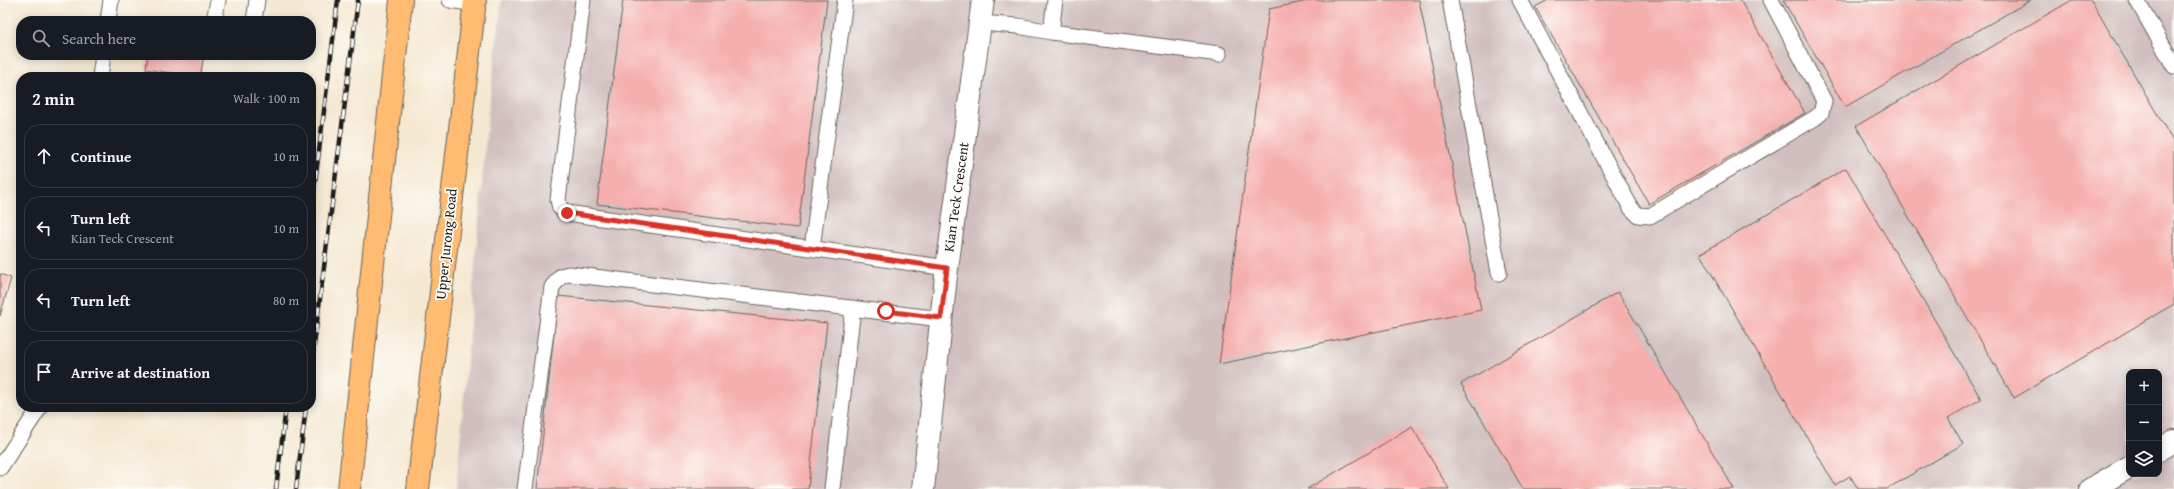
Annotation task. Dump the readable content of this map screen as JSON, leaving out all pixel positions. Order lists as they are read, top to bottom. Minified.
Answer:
{"streets":{"main road":["Upper Jurong Road"],"street":["Kian Teck Crescent"]},"page":{"search":"Search here","heading":["2 min","Walk · 100 m"],"list":[["Continue","10 m"],["Turn left","Kian Teck Crescent","10 m"],["Turn left","80 m"],"Arrive at destination"],"map_buttons":["+","−"]}}
